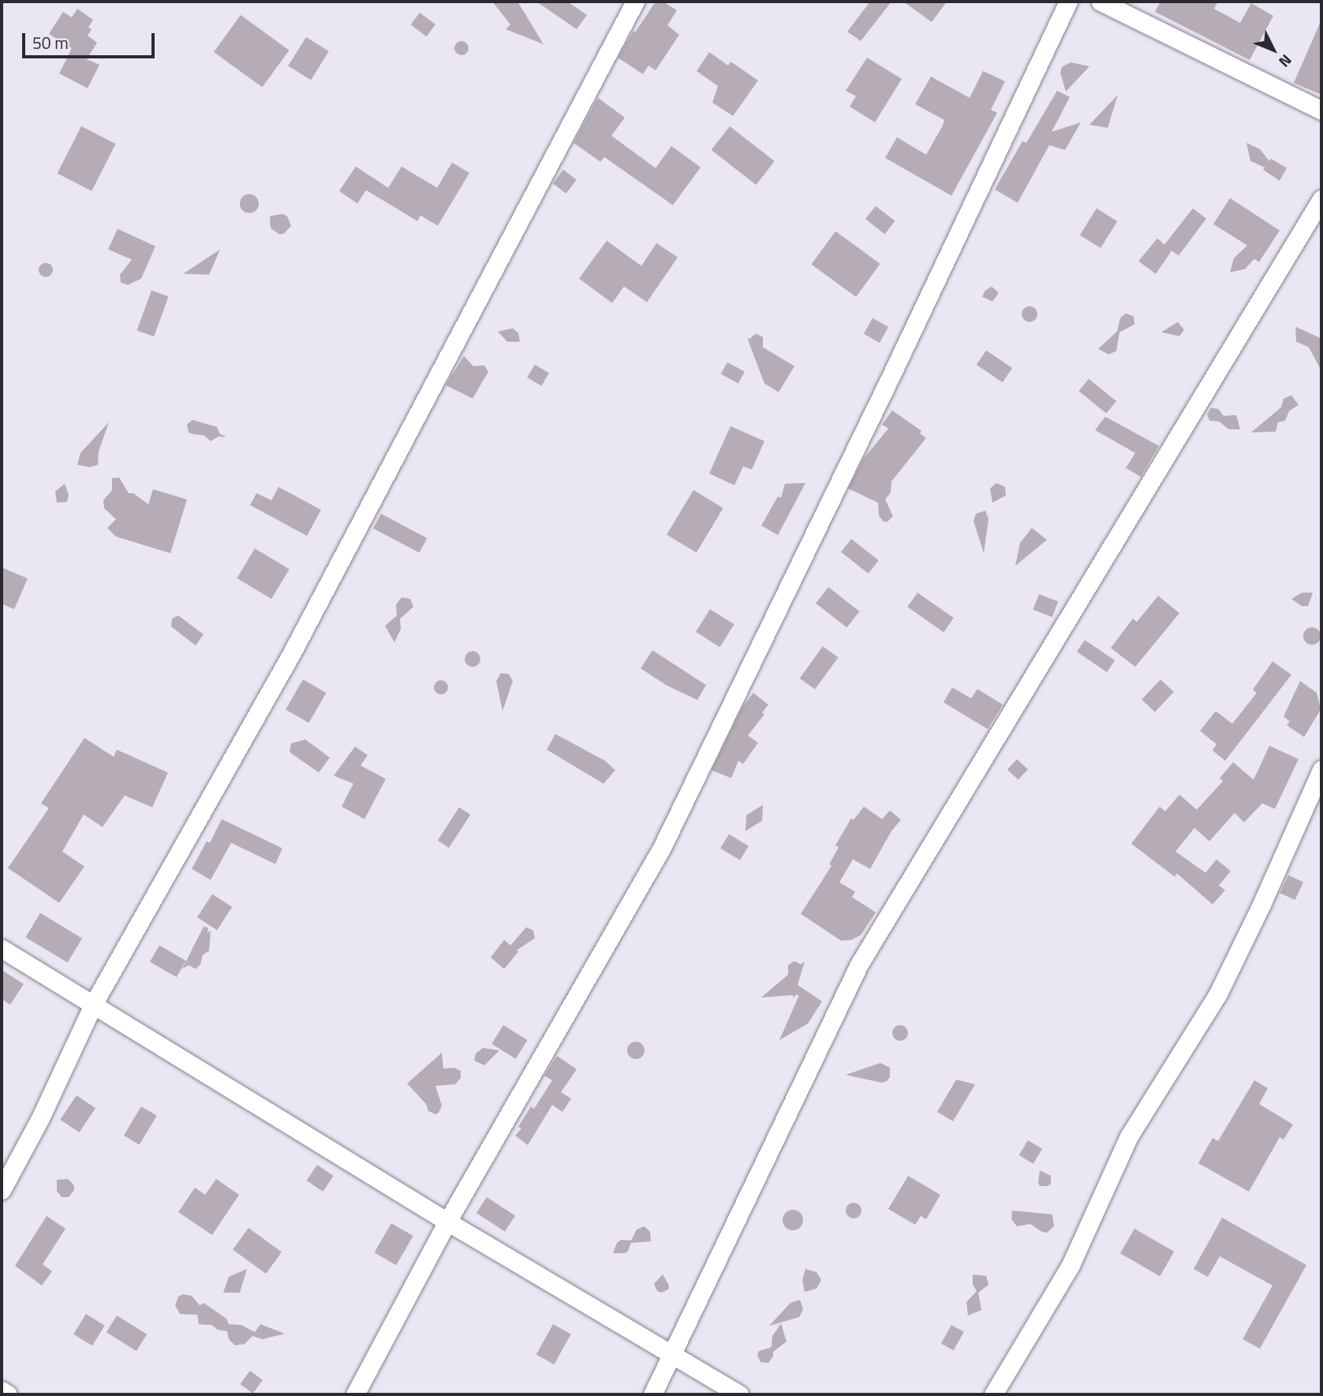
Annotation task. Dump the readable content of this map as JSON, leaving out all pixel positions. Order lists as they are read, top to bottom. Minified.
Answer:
{"scale_bar":"50 m","north":"bottom right"}
